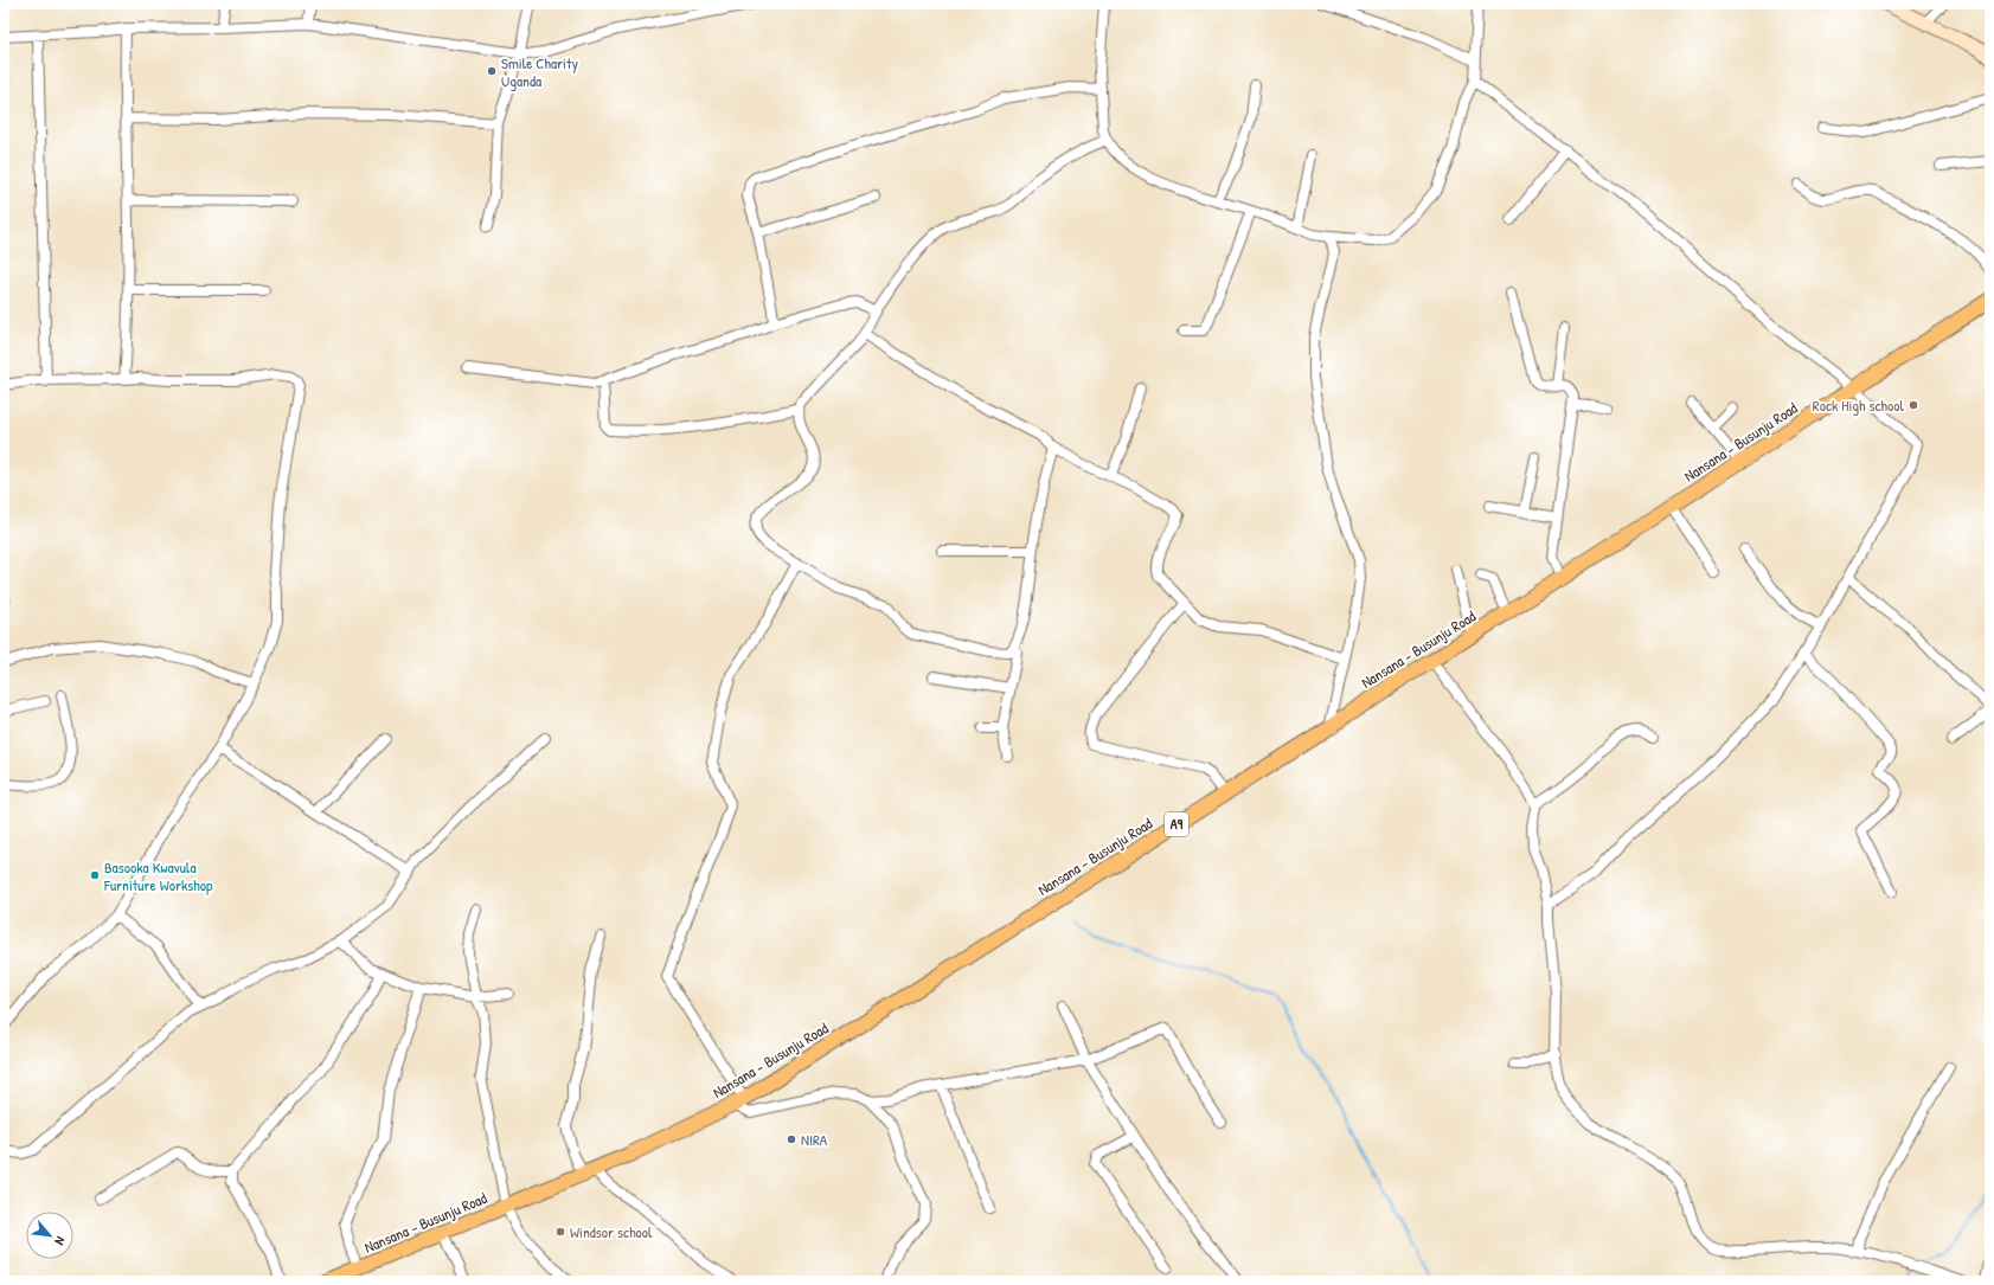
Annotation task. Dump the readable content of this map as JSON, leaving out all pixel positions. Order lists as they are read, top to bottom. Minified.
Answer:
{"streets":{"main road":["Nansana - Busunju Road","A9"]},"places":["Smile Charity Uganda","Rock High school","Basooka Kwavula Furniture Workshop","NIRA","Windsor school"],"north":"bottom right"}
